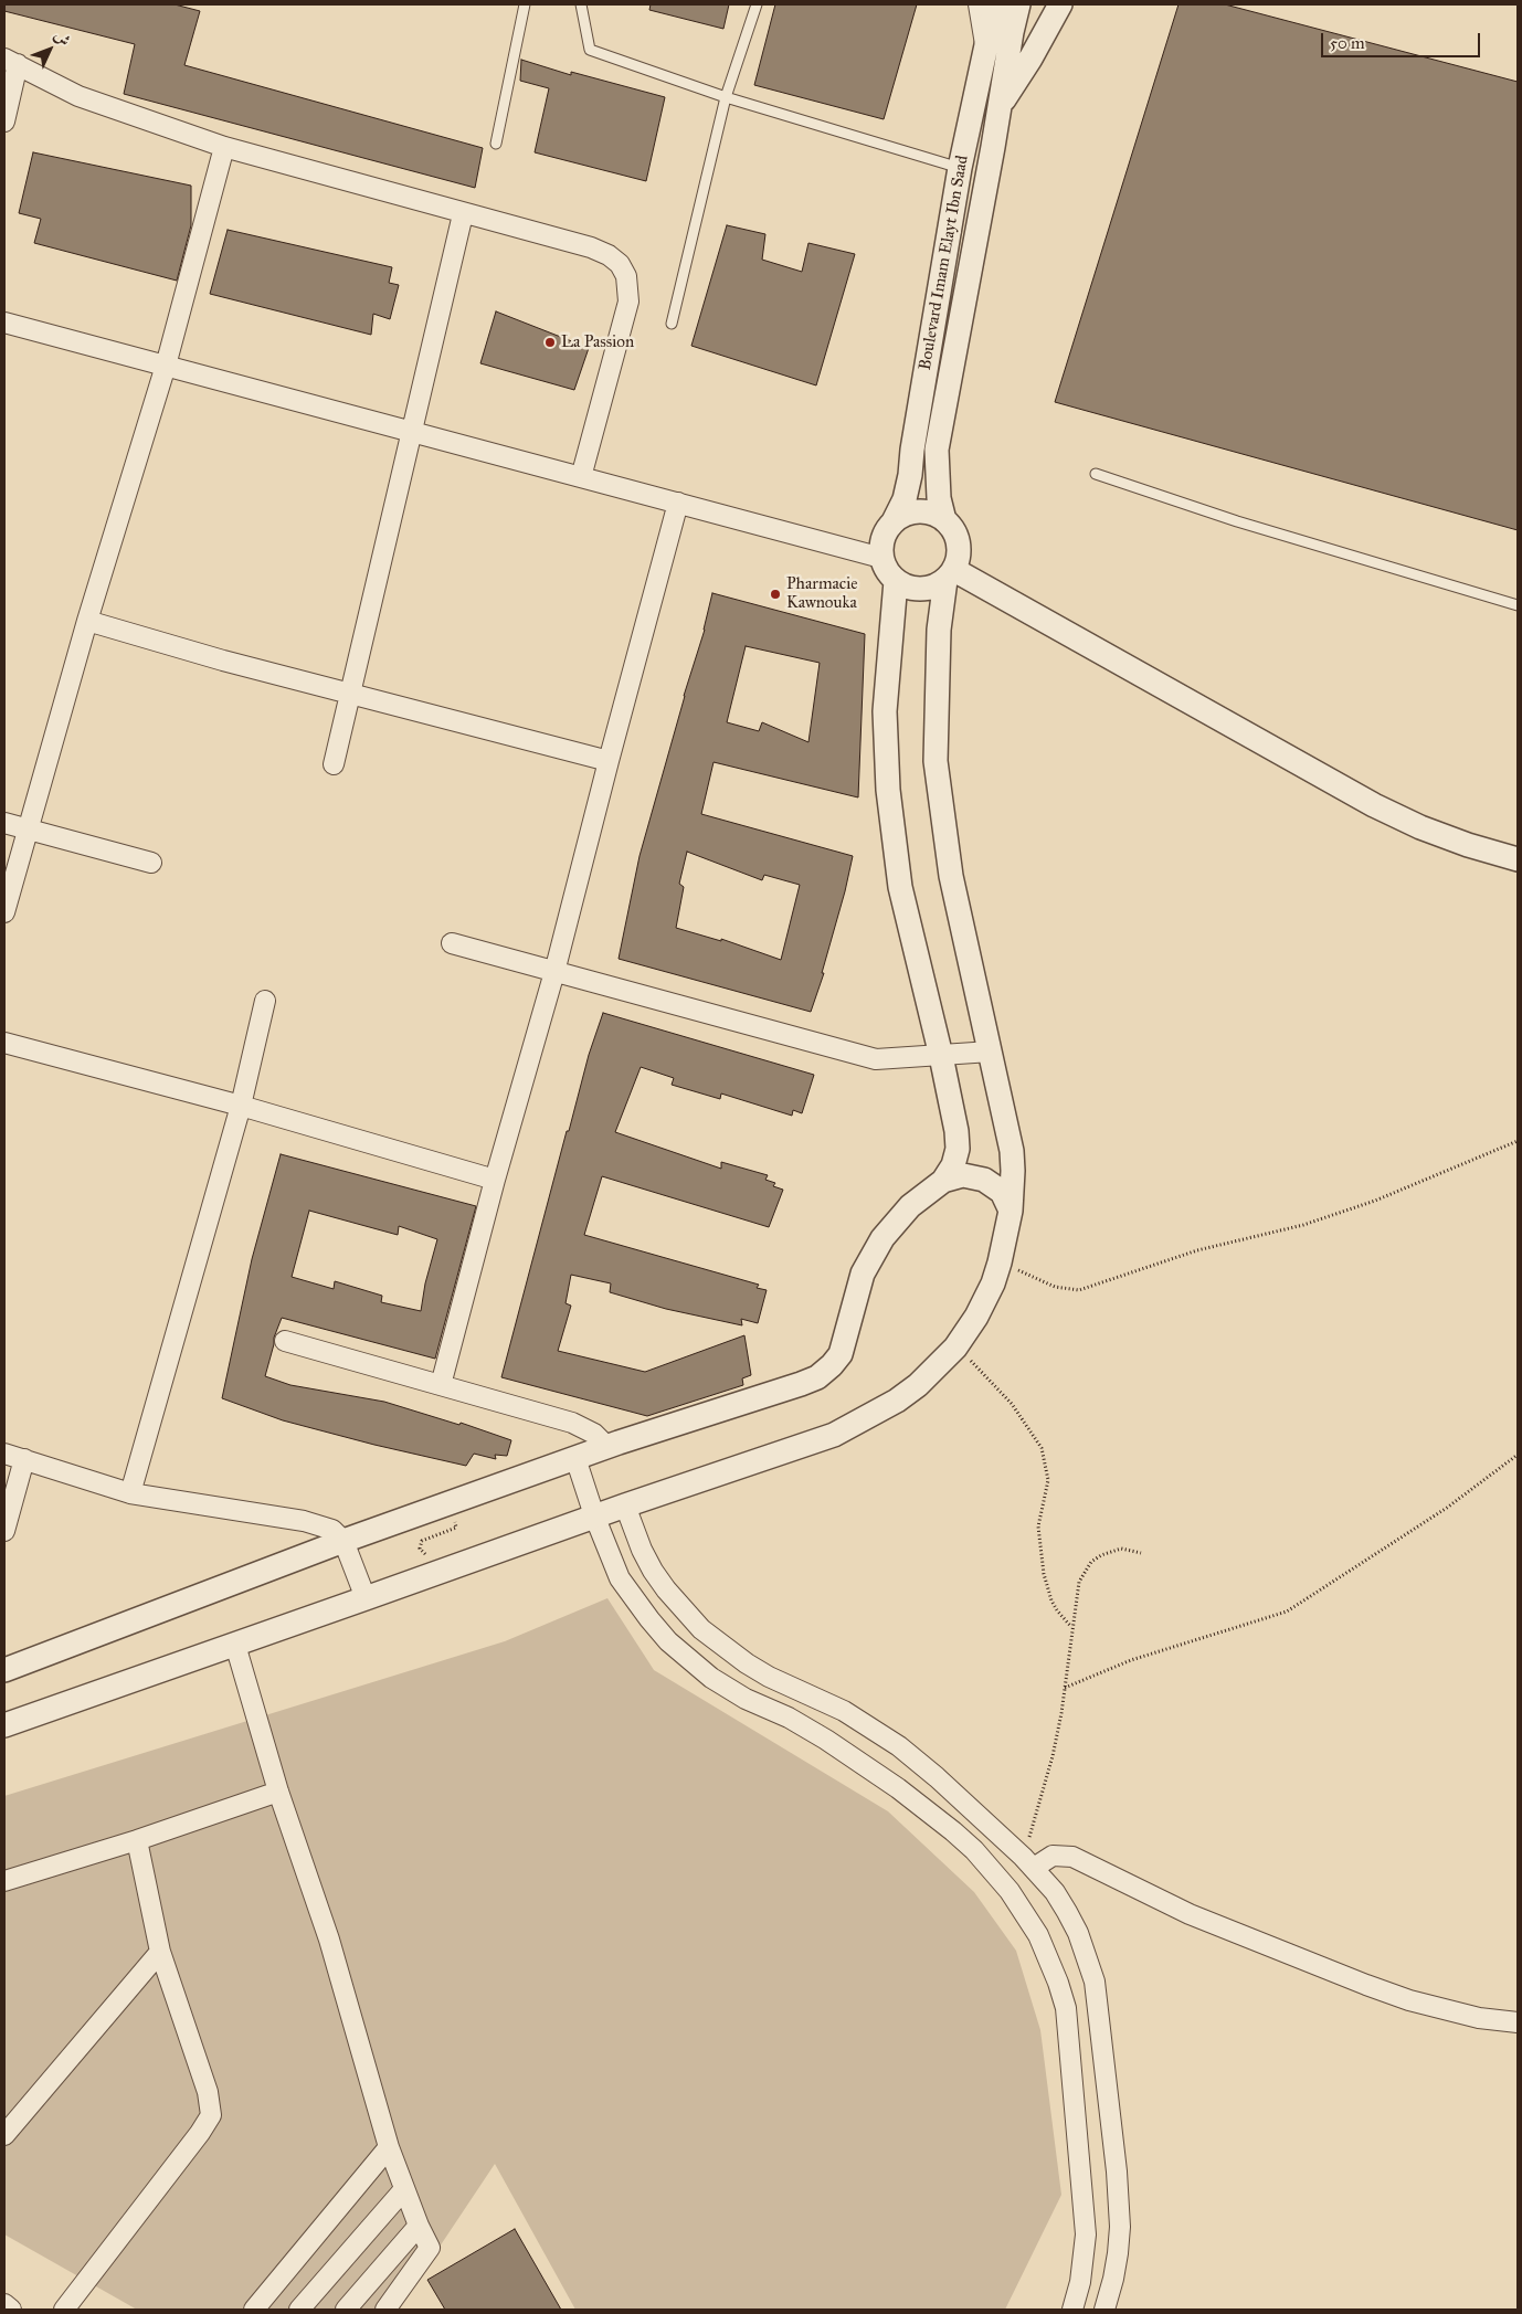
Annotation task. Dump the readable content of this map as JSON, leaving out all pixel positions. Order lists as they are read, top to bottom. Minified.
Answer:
{"streets":{"street":["Boulevard Imam Elayt Ibn Saad"]},"places":["La Passion","Pharmacie Kawnouka"],"scale_bar":"50 m","north":"top right"}
